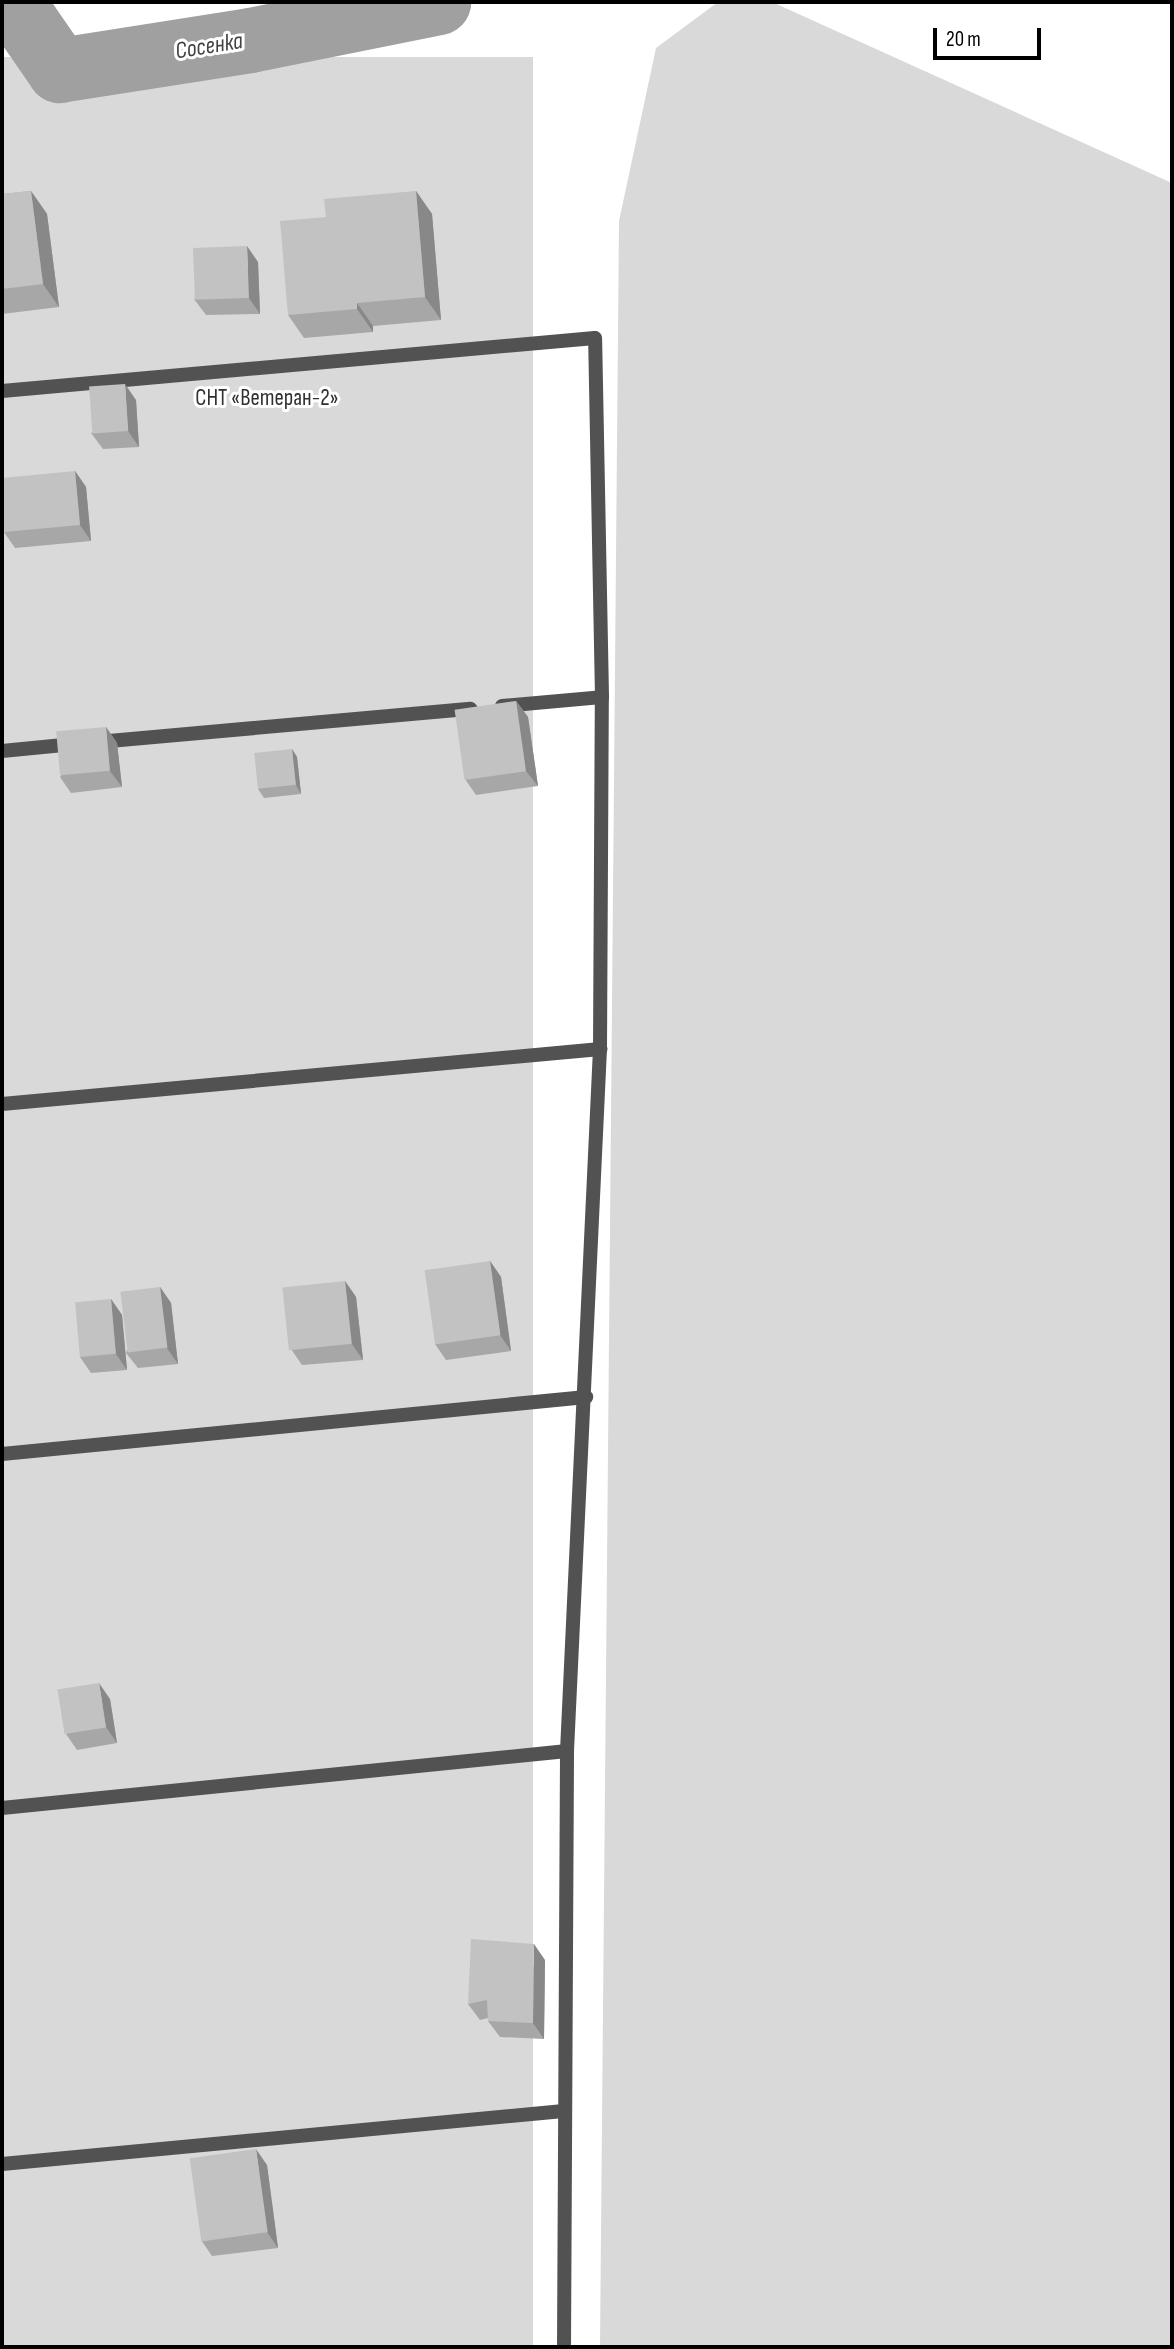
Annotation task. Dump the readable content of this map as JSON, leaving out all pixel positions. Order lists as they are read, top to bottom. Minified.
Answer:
{"water":["Сосенка"],"parks":["СНТ «Ветеран-2»"],"scale_bar":"20 m"}
